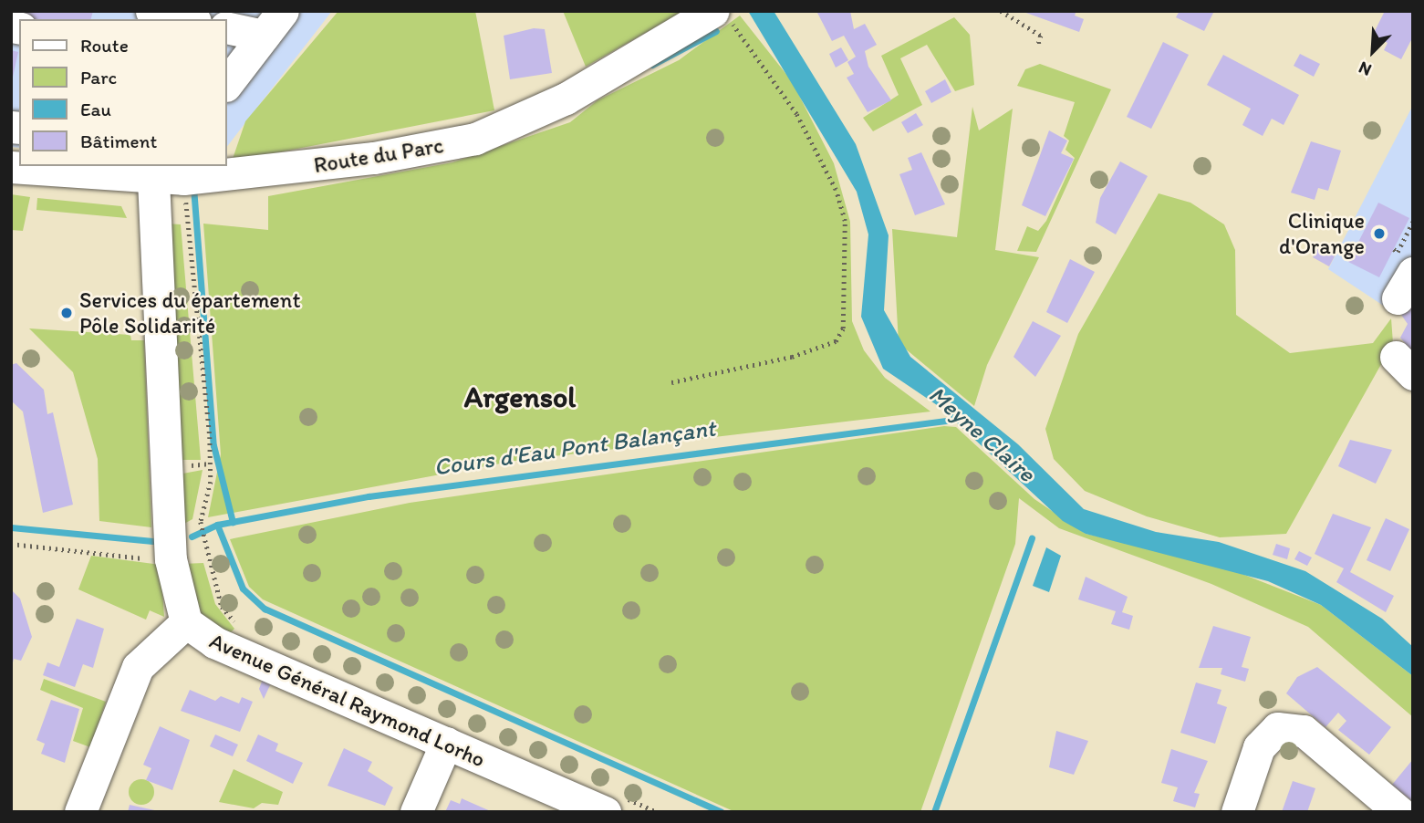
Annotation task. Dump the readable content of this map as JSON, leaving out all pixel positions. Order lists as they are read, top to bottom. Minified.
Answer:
{"streets":{"street":["Route du Parc","Avenue Général Raymond Lorho"]},"crossings":[["Route du Parc","Avenue Général Raymond Lorho"]],"districts":["Argensol"],"water":["Meyne Claire","Cours d'Eau Pont Balançant"],"places":["Clinique d'Orange","Services du épartement Pôle Solidarité"],"legend":["Route","Parc","Eau","Bâtiment"],"north":"bottom left"}
